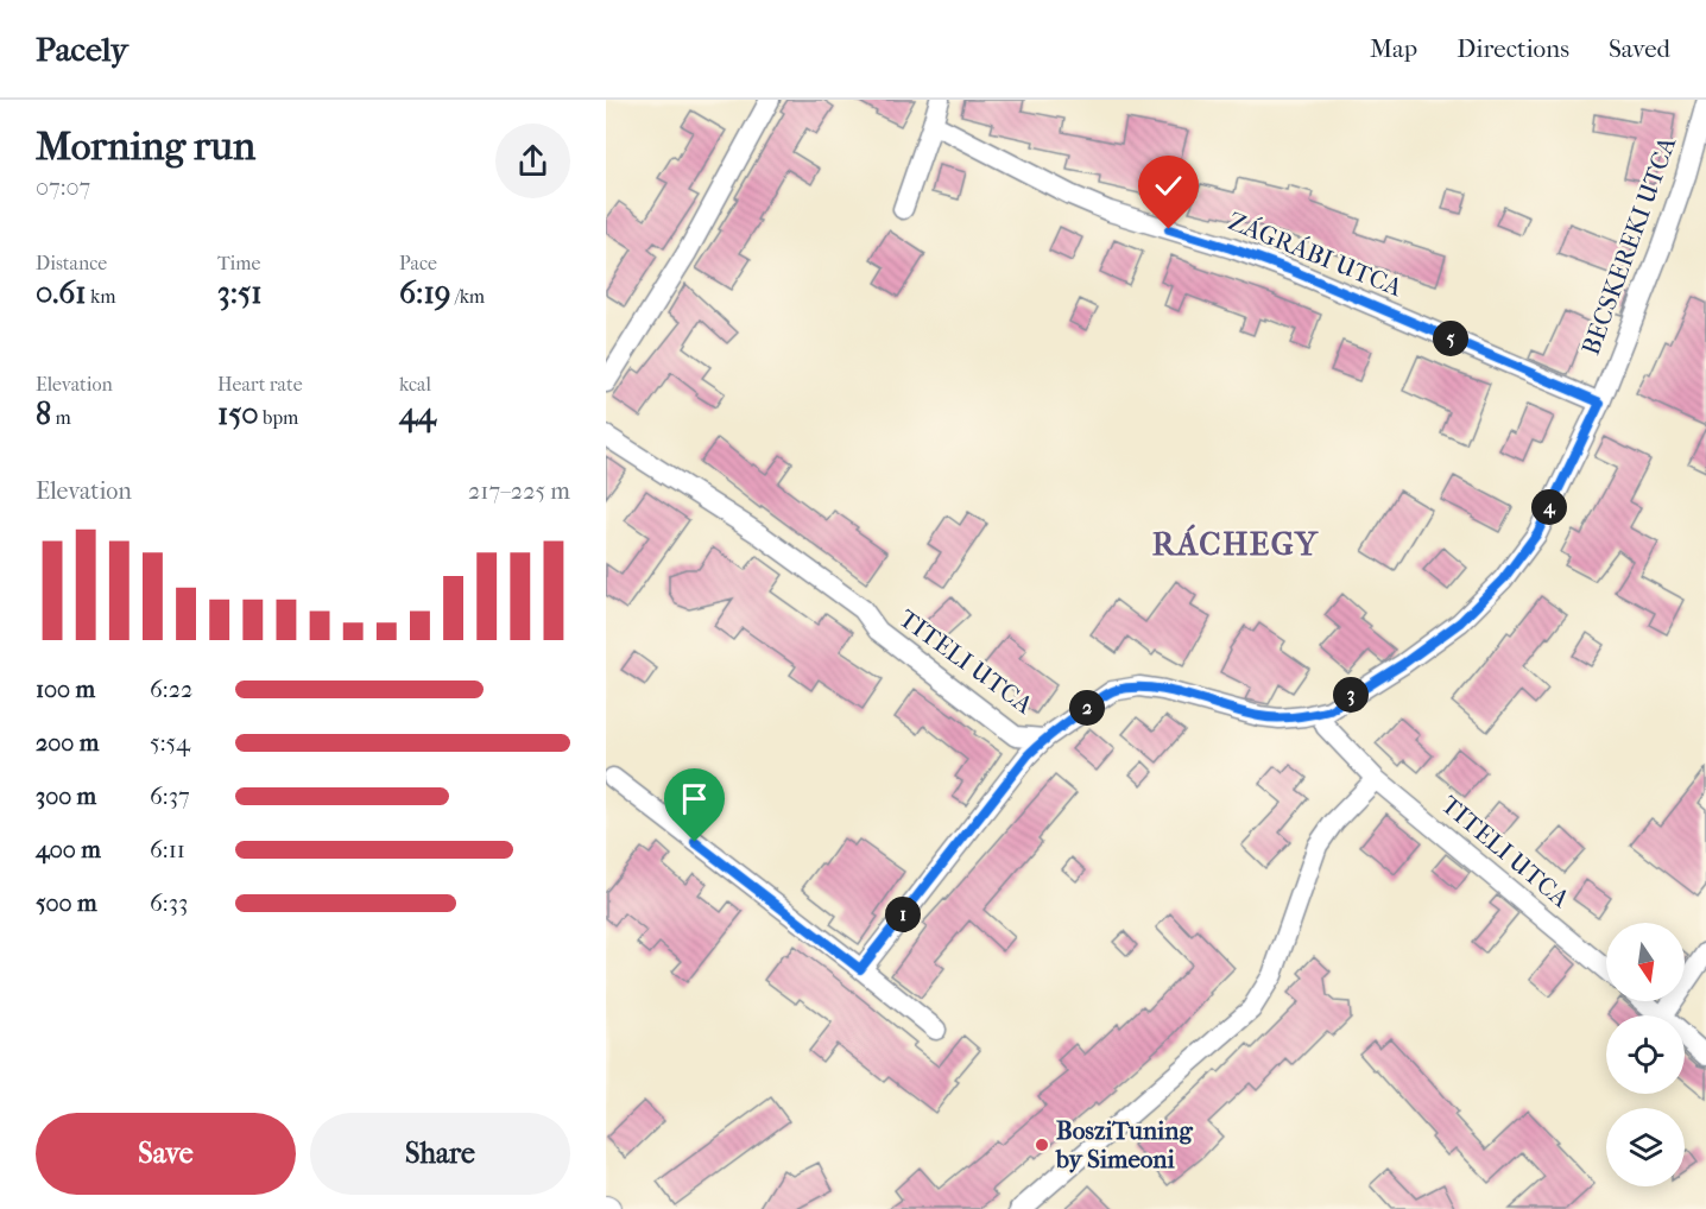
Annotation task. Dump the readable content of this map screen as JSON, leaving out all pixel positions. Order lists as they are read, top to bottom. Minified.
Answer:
{"streets":{"street":["BECSKEREKI UTCA","ZÁGRÁBI UTCA","TITELI UTCA"]},"crossings":[["BECSKEREKI UTCA","ZÁGRÁBI UTCA"],["BECSKEREKI UTCA","TITELI UTCA"]],"districts":["RÁCHEGY"],"places":["BosziTuning by Simeoni"],"north":"bottom","page":{"header":"Pacely","nav":["Map","Directions","Saved"],"heading":["Morning run","07:07"],"stats":[["Distance","0.61 km"],["Time","3:51"],["Pace","6:19 /km"],["Elevation","8 m"],["Heart rate","150 bpm"],["kcal","44"]],"pins":["5","4","3","2","1"],"chart":["Elevation","217–225 m"],"list":[{"name":"100 m","note":"6:22"},{"name":"200 m","note":"5:54"},{"name":"300 m","note":"6:37"},{"name":"400 m","note":"6:11"},{"name":"500 m","note":"6:33"}],"buttons":["Save","Share"]}}
